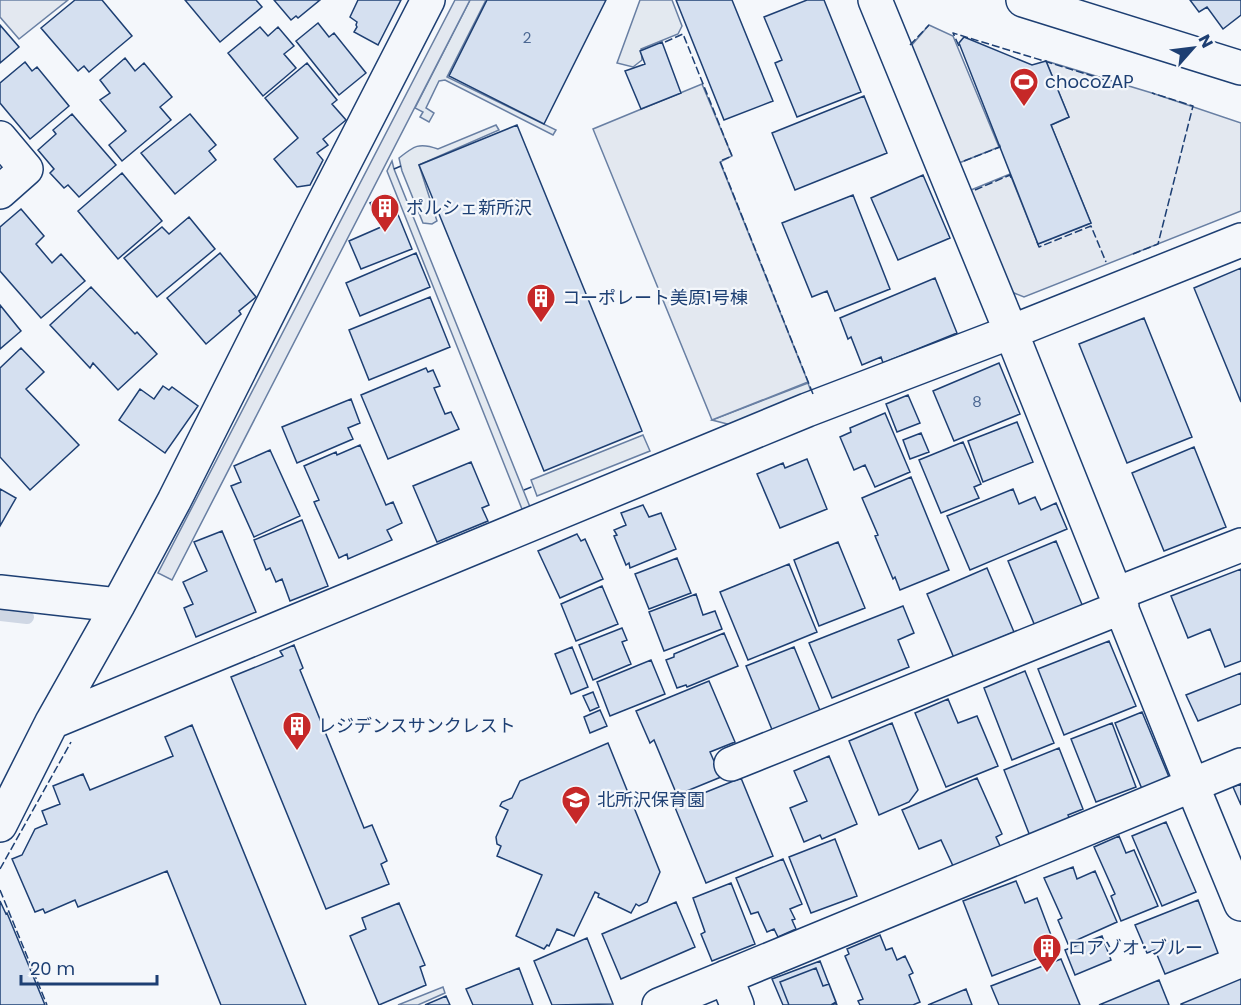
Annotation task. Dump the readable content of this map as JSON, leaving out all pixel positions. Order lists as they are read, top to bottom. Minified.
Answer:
{"places":{"sports":["chocoZAP"],"building":["ポルシェ新所沢","コーポレート美原1号棟","レジデンスサンクレスト","ロアゾオ･ブルー"],"school or university":["北所沢保育園"]},"house_numbers":["2","8"],"scale_bar":"20 m","north":"top right"}
